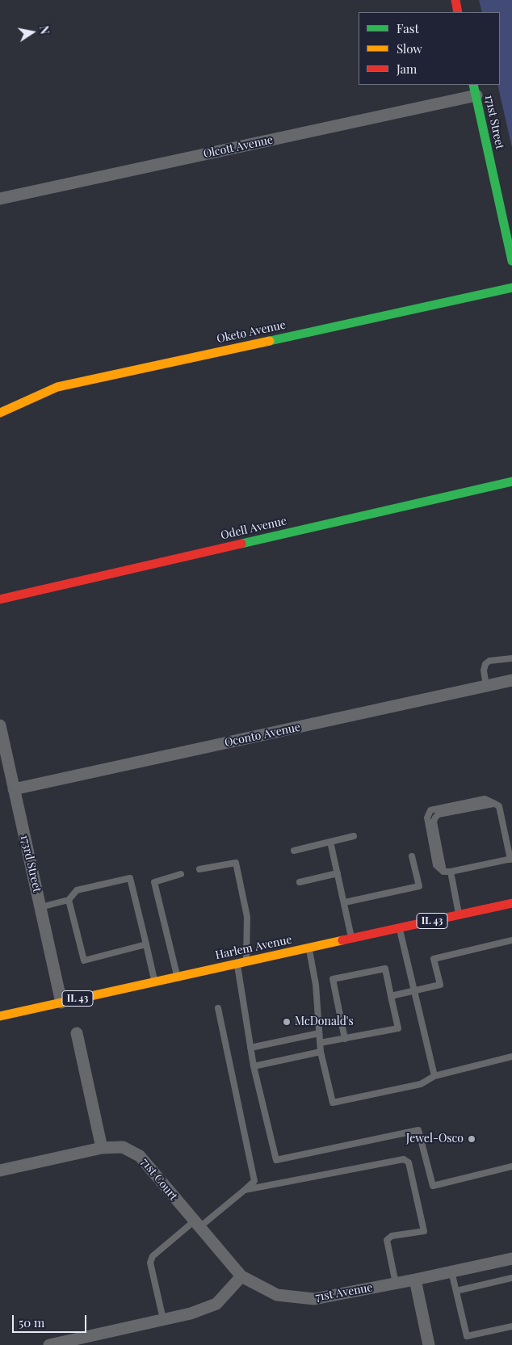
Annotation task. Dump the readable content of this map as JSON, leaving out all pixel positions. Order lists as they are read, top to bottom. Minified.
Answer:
{"streets":{"street":["171st Street","Olcott Avenue","Oketo Avenue","Odell Avenue","Oconto Avenue","173rd Street","IL 43","Harlem Avenue","71st Court","71st Avenue"]},"crossings":[["171st Street","Olcott Avenue"],["Oconto Avenue","173rd Street"],["173rd Street","Harlem Avenue"],["71st Court","71st Avenue"]],"places":["McDonald's","Jewel-Osco"],"legend":["Fast","Slow","Jam"],"scale_bar":"50 m","north":"right"}
